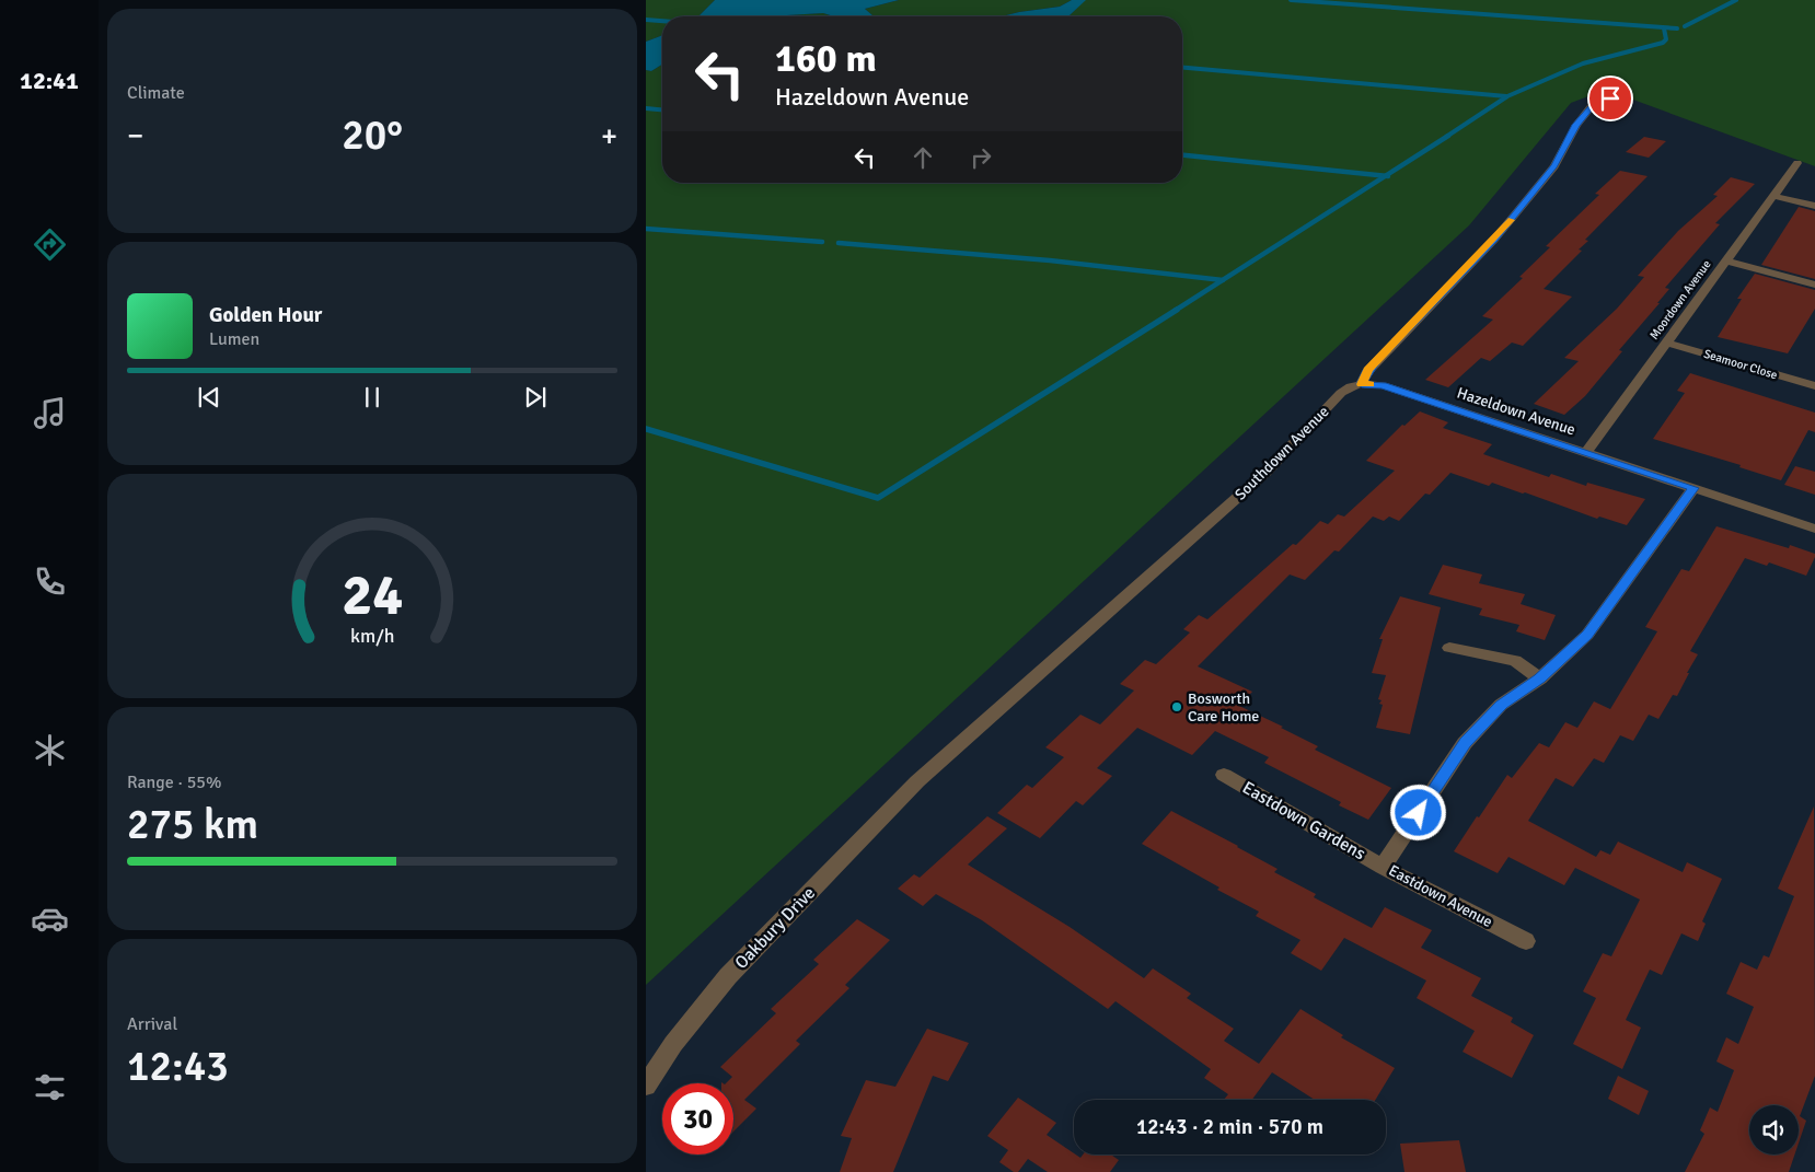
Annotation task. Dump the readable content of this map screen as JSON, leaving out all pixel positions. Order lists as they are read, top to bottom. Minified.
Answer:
{"streets":{"street":["Moordown Avenue","Seamoor Close","Hazeldown Avenue","Southdown Avenue","Eastdown Gardens","Eastdown Avenue","Oakbury Drive"]},"crossings":[["Moordown Avenue","Seamoor Close"],["Moordown Avenue","Hazeldown Avenue"],["Hazeldown Avenue","Southdown Avenue"],["Hazeldown Avenue","Eastdown Avenue"],["Southdown Avenue","Oakbury Drive"],["Eastdown Gardens","Eastdown Avenue"]],"places":["Bosworth Care Home"],"page":{"tabs":"12:41","tile":["Climate",["Range · 55%","275 km"],["Arrival","12:43"]],"turn":["160 m","Hazeldown Avenue"],"heat":["−","20°","+"],"song":["Golden Hour","Lumen"],"limit":"30","trip":"12:43 · 2 min · 570 m","gauge":["24","km/h"]}}
